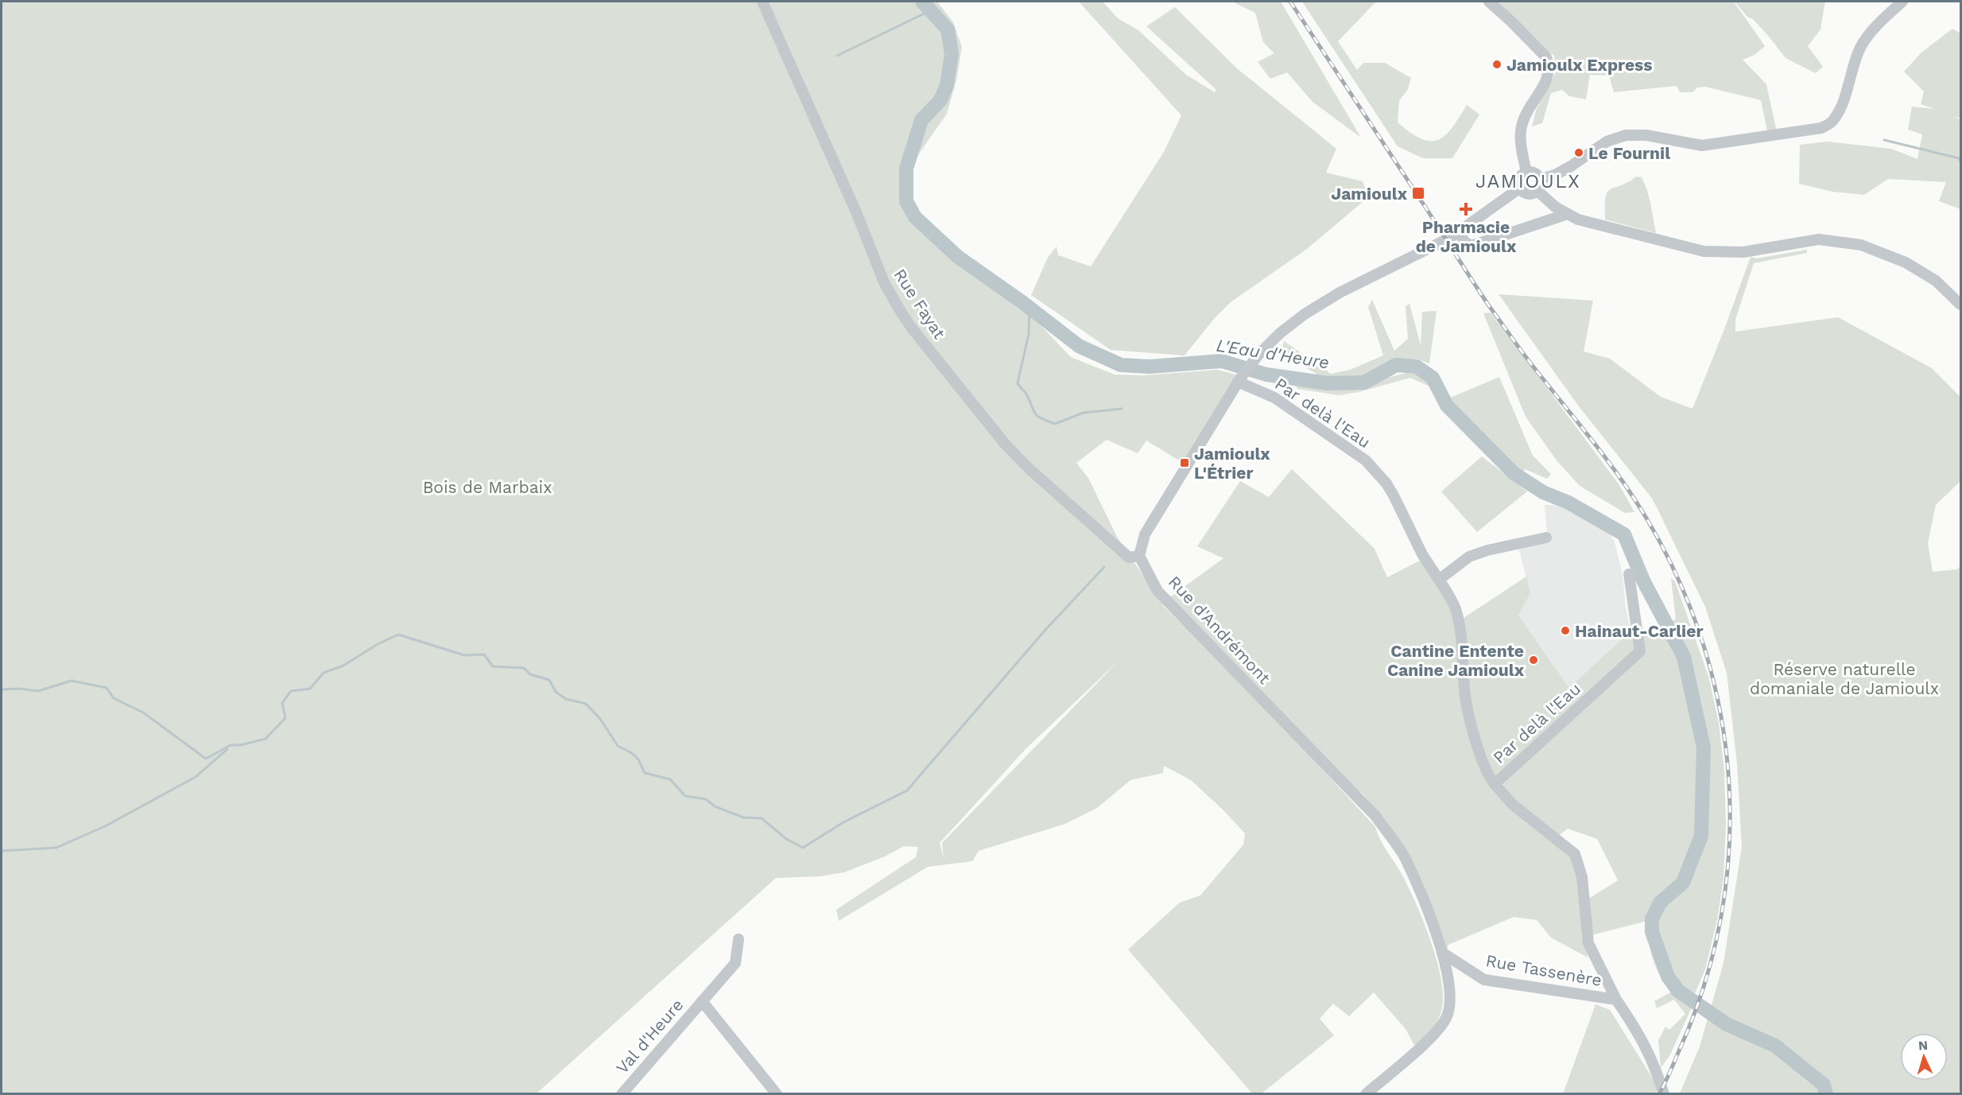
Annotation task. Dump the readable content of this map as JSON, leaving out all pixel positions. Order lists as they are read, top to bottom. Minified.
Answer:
{"streets":{"street":["Rue Fayat","Par delà l'Eau","Rue d'Andrémont","Rue Tassenère","Val d'Heure"]},"crossings":[["Rue Fayat","Rue d'Andrémont"],["Par delà l'Eau","Rue Tassenère"],["Rue d'Andrémont","Rue Tassenère"]],"districts":["JAMIOULX"],"water":["L'Eau d'Heure"],"parks":["Bois de Marbaix","Réserve naturelle domaniale de Jamioulx"],"places":{"other":["Jamioulx Express","Le Fournil","Hainaut-Carlier","Cantine Entente Canine Jamioulx"],"transit":["Jamioulx","Jamioulx L'Étrier"],"health":["Pharmacie de Jamioulx"]},"north":"top"}
